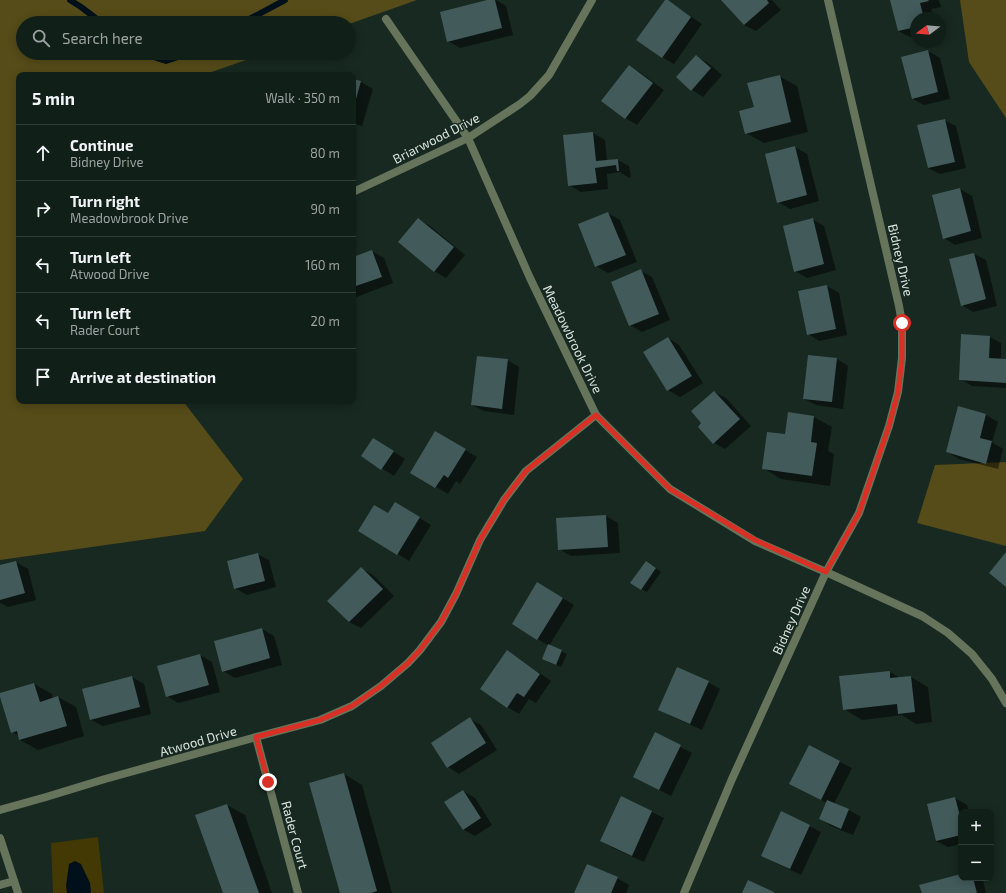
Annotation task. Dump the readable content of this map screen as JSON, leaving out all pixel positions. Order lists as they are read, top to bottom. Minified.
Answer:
{"streets":{"street":["Briarwood Drive","Bidney Drive","Meadowbrook Drive","Atwood Drive","Rader Court"]},"crossings":[["Briarwood Drive","Meadowbrook Drive"],["Bidney Drive","Meadowbrook Drive"],["Meadowbrook Drive","Atwood Drive"],["Atwood Drive","Rader Court"]],"north":"left","page":{"search":"Search here","heading":["5 min","Walk · 350 m"],"list":[["Continue","Bidney Drive","80 m"],["Turn right","Meadowbrook Drive","90 m"],["Turn left","Atwood Drive","160 m"],["Turn left","Rader Court","20 m"],"Arrive at destination"],"map_buttons":["+","−"]}}
